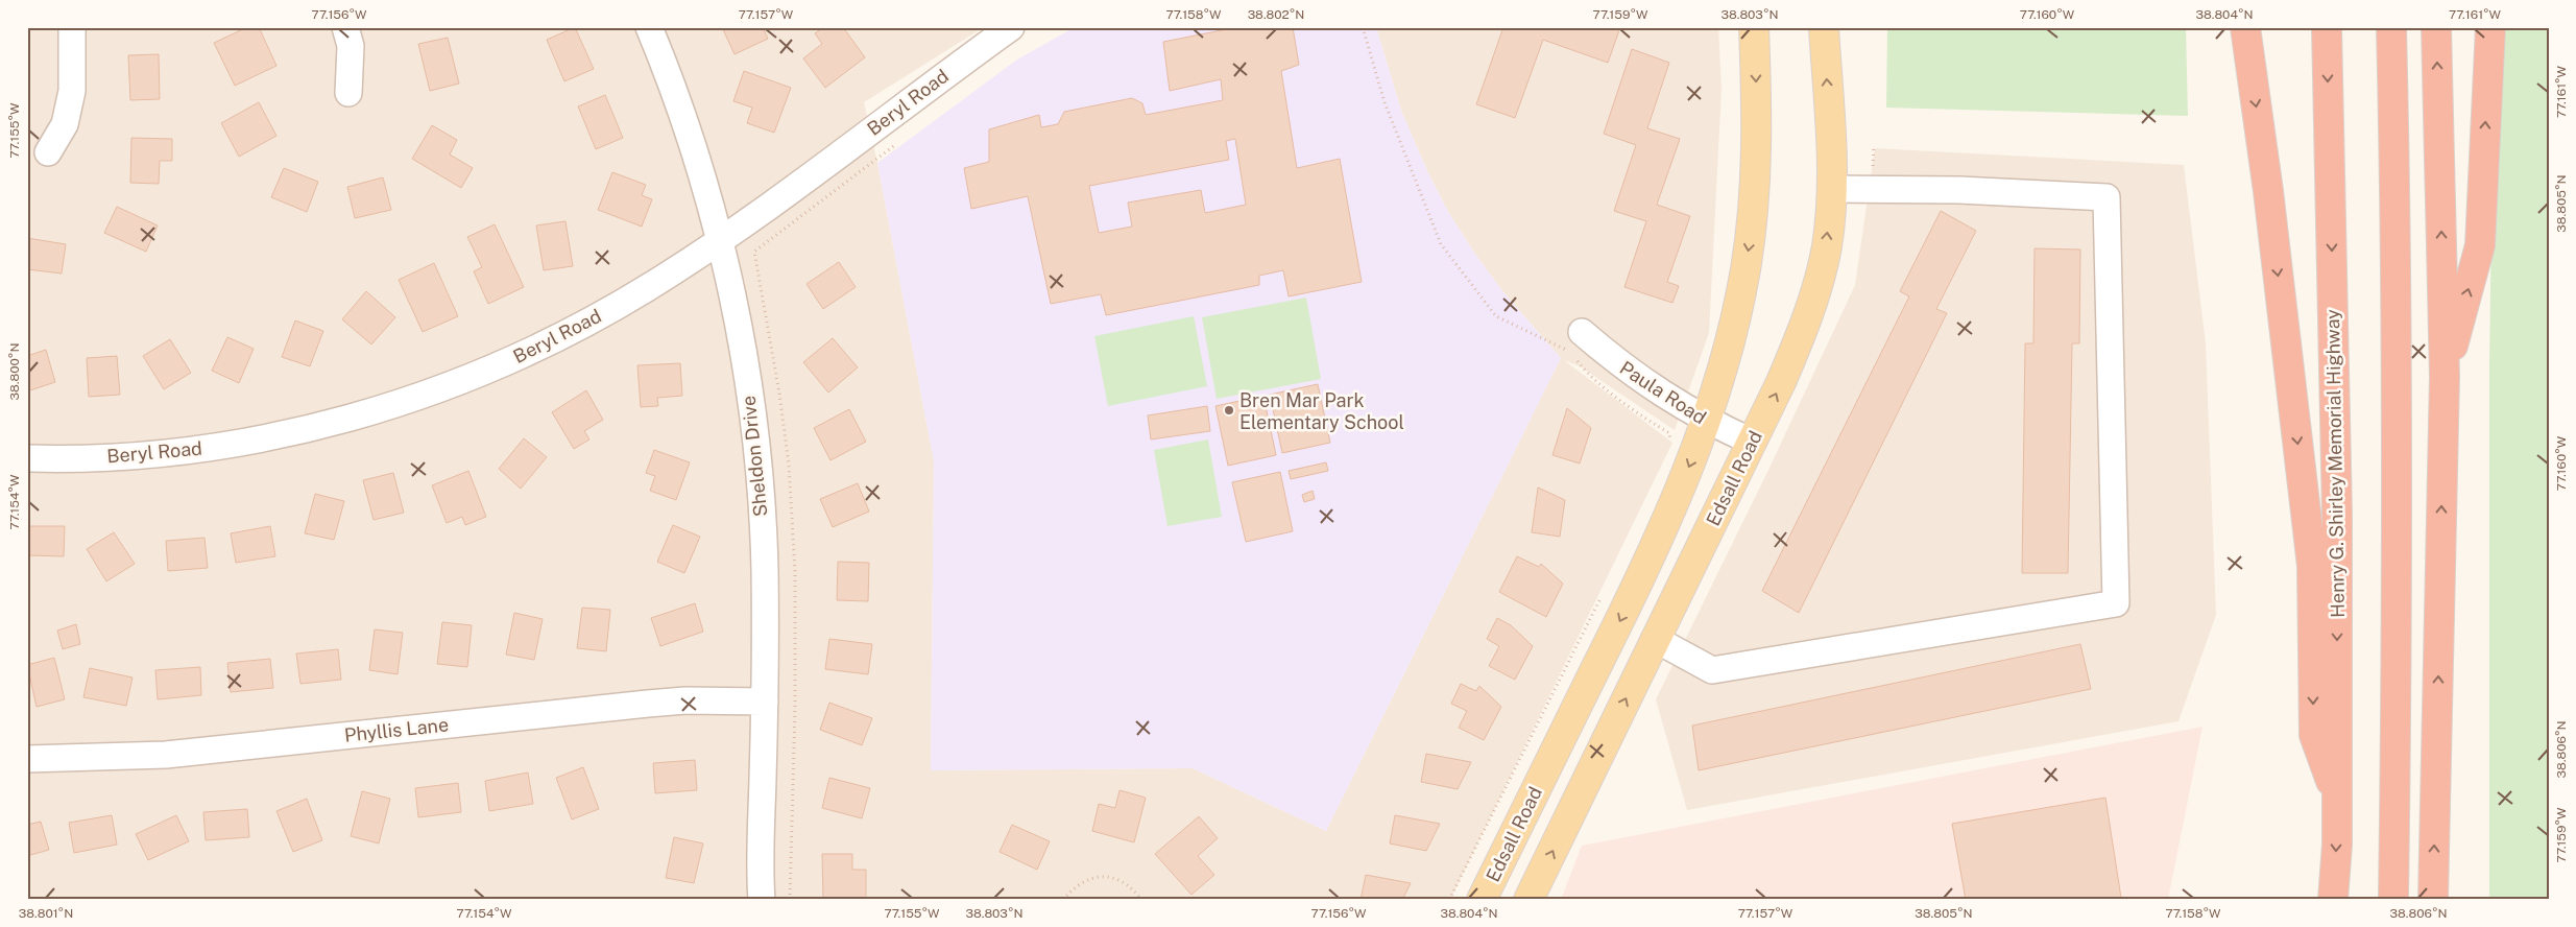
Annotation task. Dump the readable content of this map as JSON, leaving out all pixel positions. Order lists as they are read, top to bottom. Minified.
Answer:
{"streets":{"highway":["Henry G. Shirley Memorial Highway"],"main road":["Edsall Road"],"street":["Beryl Road","Paula Road","Sheldon Drive","Phyllis Lane"]},"crossings":[["Beryl Road","Sheldon Drive"],["Paula Road","Edsall Road"],["Sheldon Drive","Phyllis Lane"]],"places":["Bren Mar Park Elementary School"],"coordinates":["77.156°W","77.157°W","77.158°W","38.802°N","77.159°W","38.803°N","77.160°W","38.804°N","77.161°W","77.155°W","38.805°N","38.800°N","77.154°W","38.806°N","38.801°N"]}
